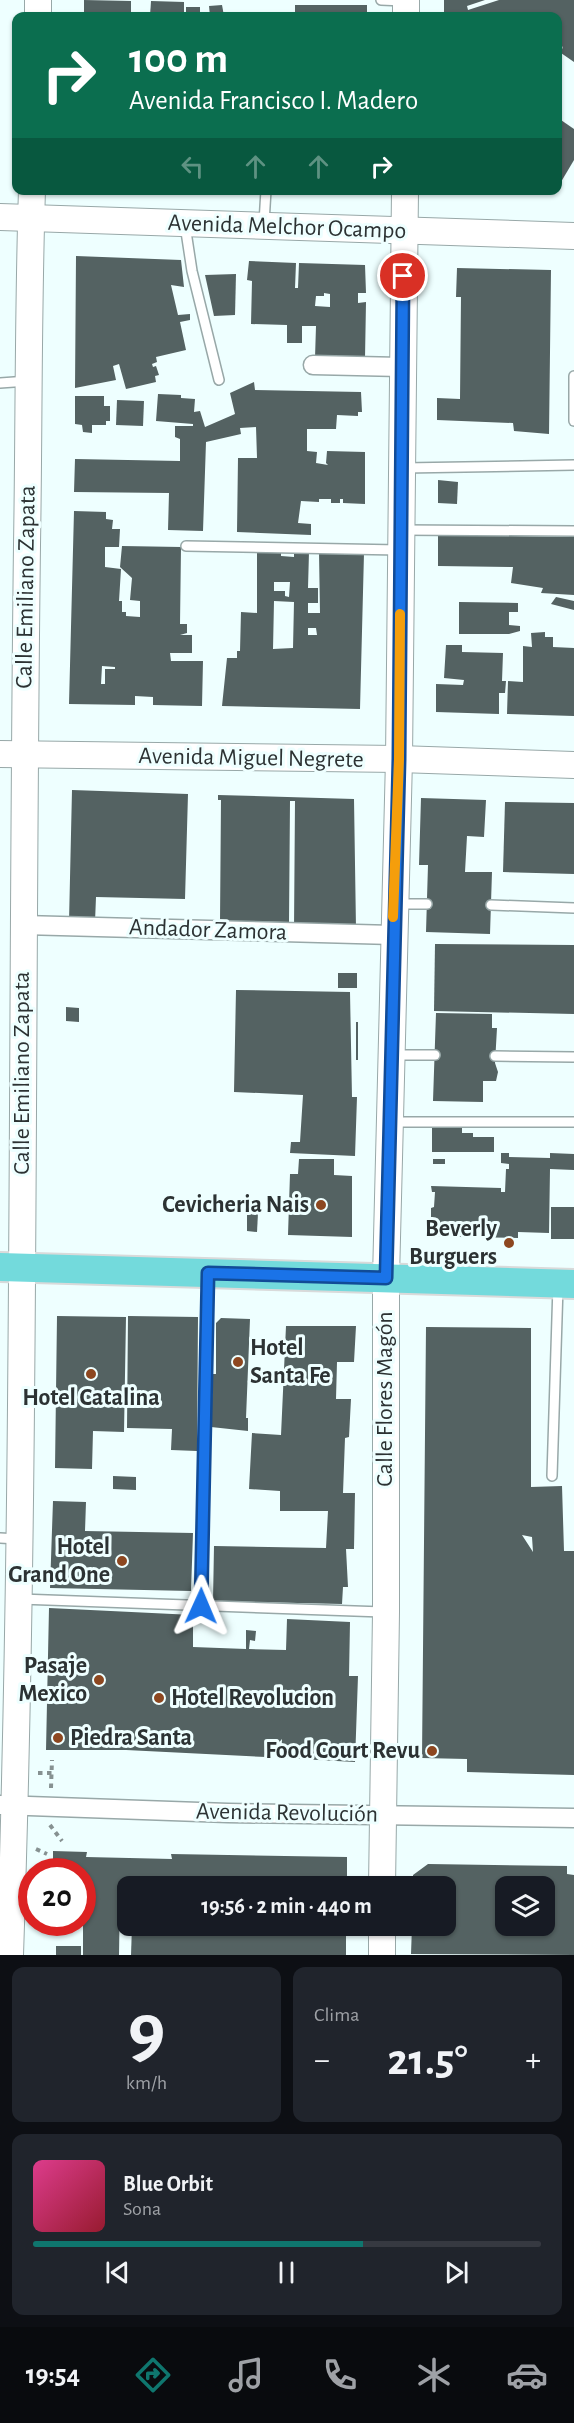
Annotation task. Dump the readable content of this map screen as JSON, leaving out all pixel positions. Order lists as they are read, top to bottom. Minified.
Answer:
{"streets":{"street":["Avenida Melchor Ocampo","Calle Emiliano Zapata","Avenida Miguel Negrete","Andador Zamora","Calle Flores Magón","Avenida Revolución"]},"crossings":[["Avenida Melchor Ocampo","Calle Emiliano Zapata"],["Avenida Melchor Ocampo","Calle Flores Magón"],["Calle Emiliano Zapata","Avenida Miguel Negrete"],["Calle Emiliano Zapata","Andador Zamora"],["Calle Emiliano Zapata","Avenida Revolución"],["Avenida Miguel Negrete","Calle Flores Magón"],["Andador Zamora","Calle Flores Magón"],["Calle Flores Magón","Avenida Revolución"]],"places":["Cevicheria Nais","Beverly Burguers","Hotel Santa Fe","Hotel Catalina","Hotel Grand One","Pasaje Mexico","Hotel Revolucion","Piedra Santa","Food Court Revu"],"page":{"turn":["100 m","Avenida Francisco I. Madero"],"limit":"20","trip":"19:56 · 2 min · 440 m","tile":[["9","km/h"],"Clima"],"heat":["−","21.5°","+"],"song":["Blue Orbit","Sona"],"tabs":"19:54"}}
